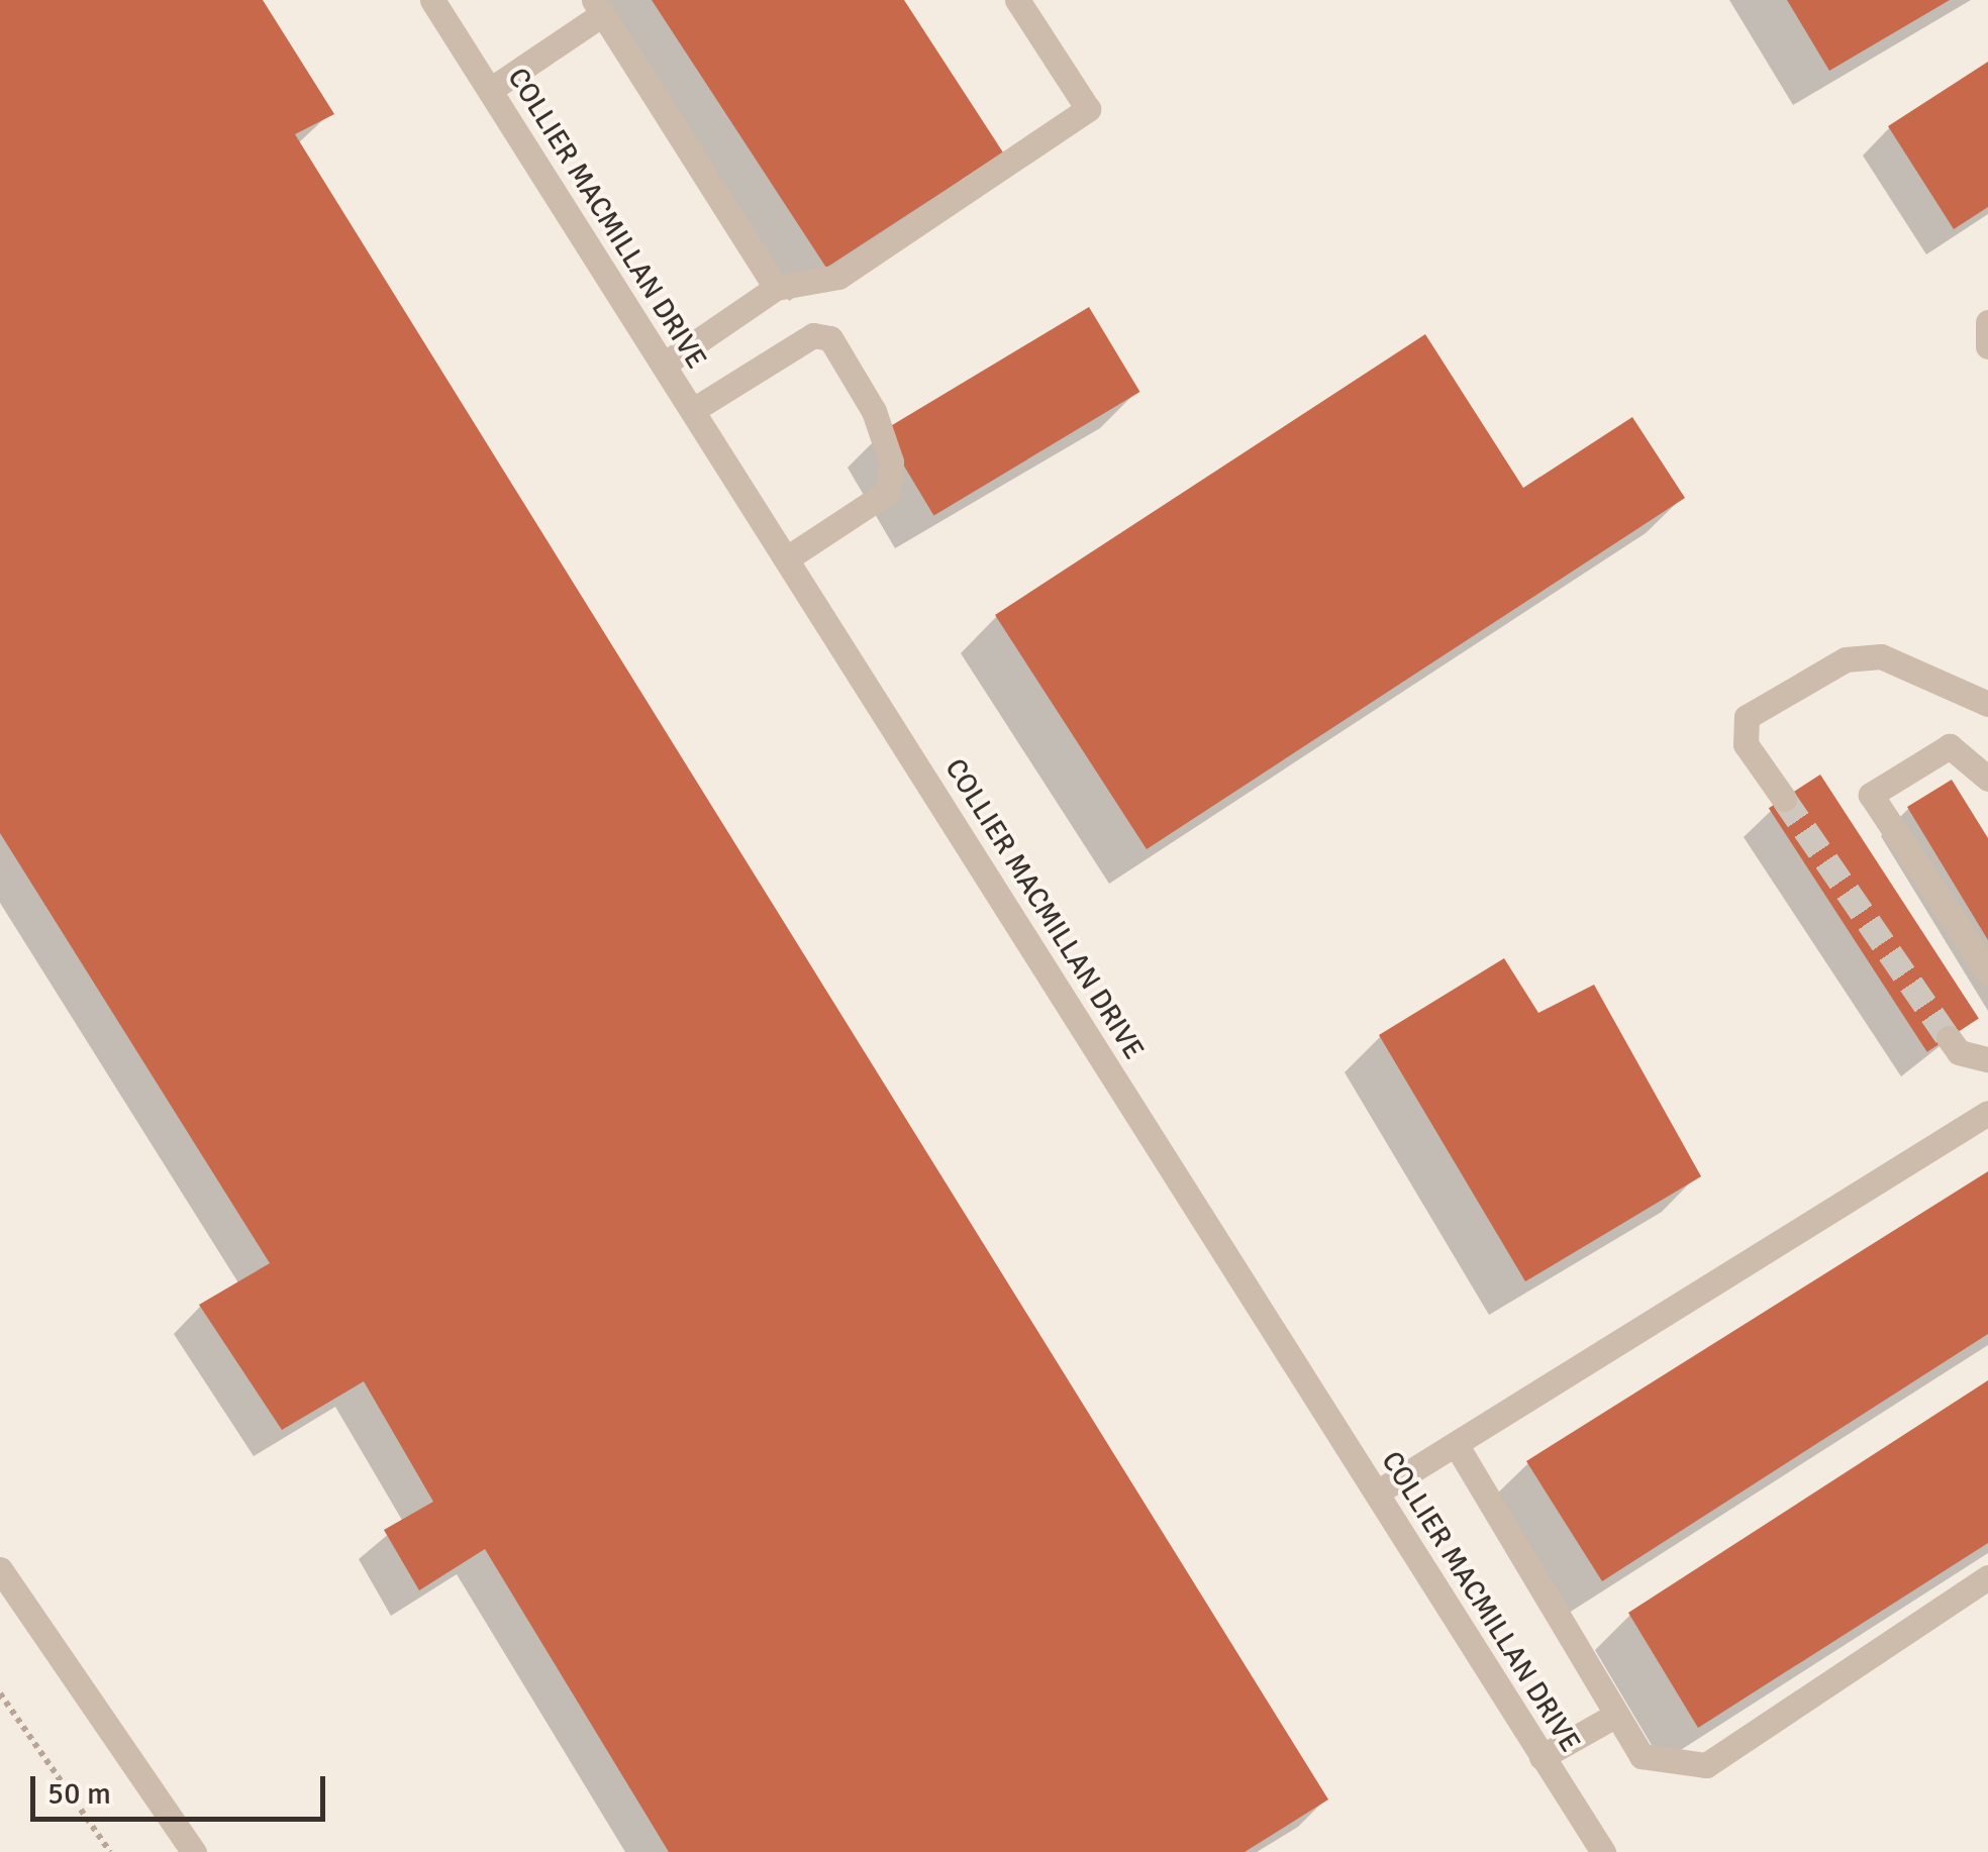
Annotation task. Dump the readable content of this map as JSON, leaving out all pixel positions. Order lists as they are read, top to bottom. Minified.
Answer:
{"streets":{"street":["COLLIER MACMILLAN DRIVE"]},"scale_bar":"50 m"}
